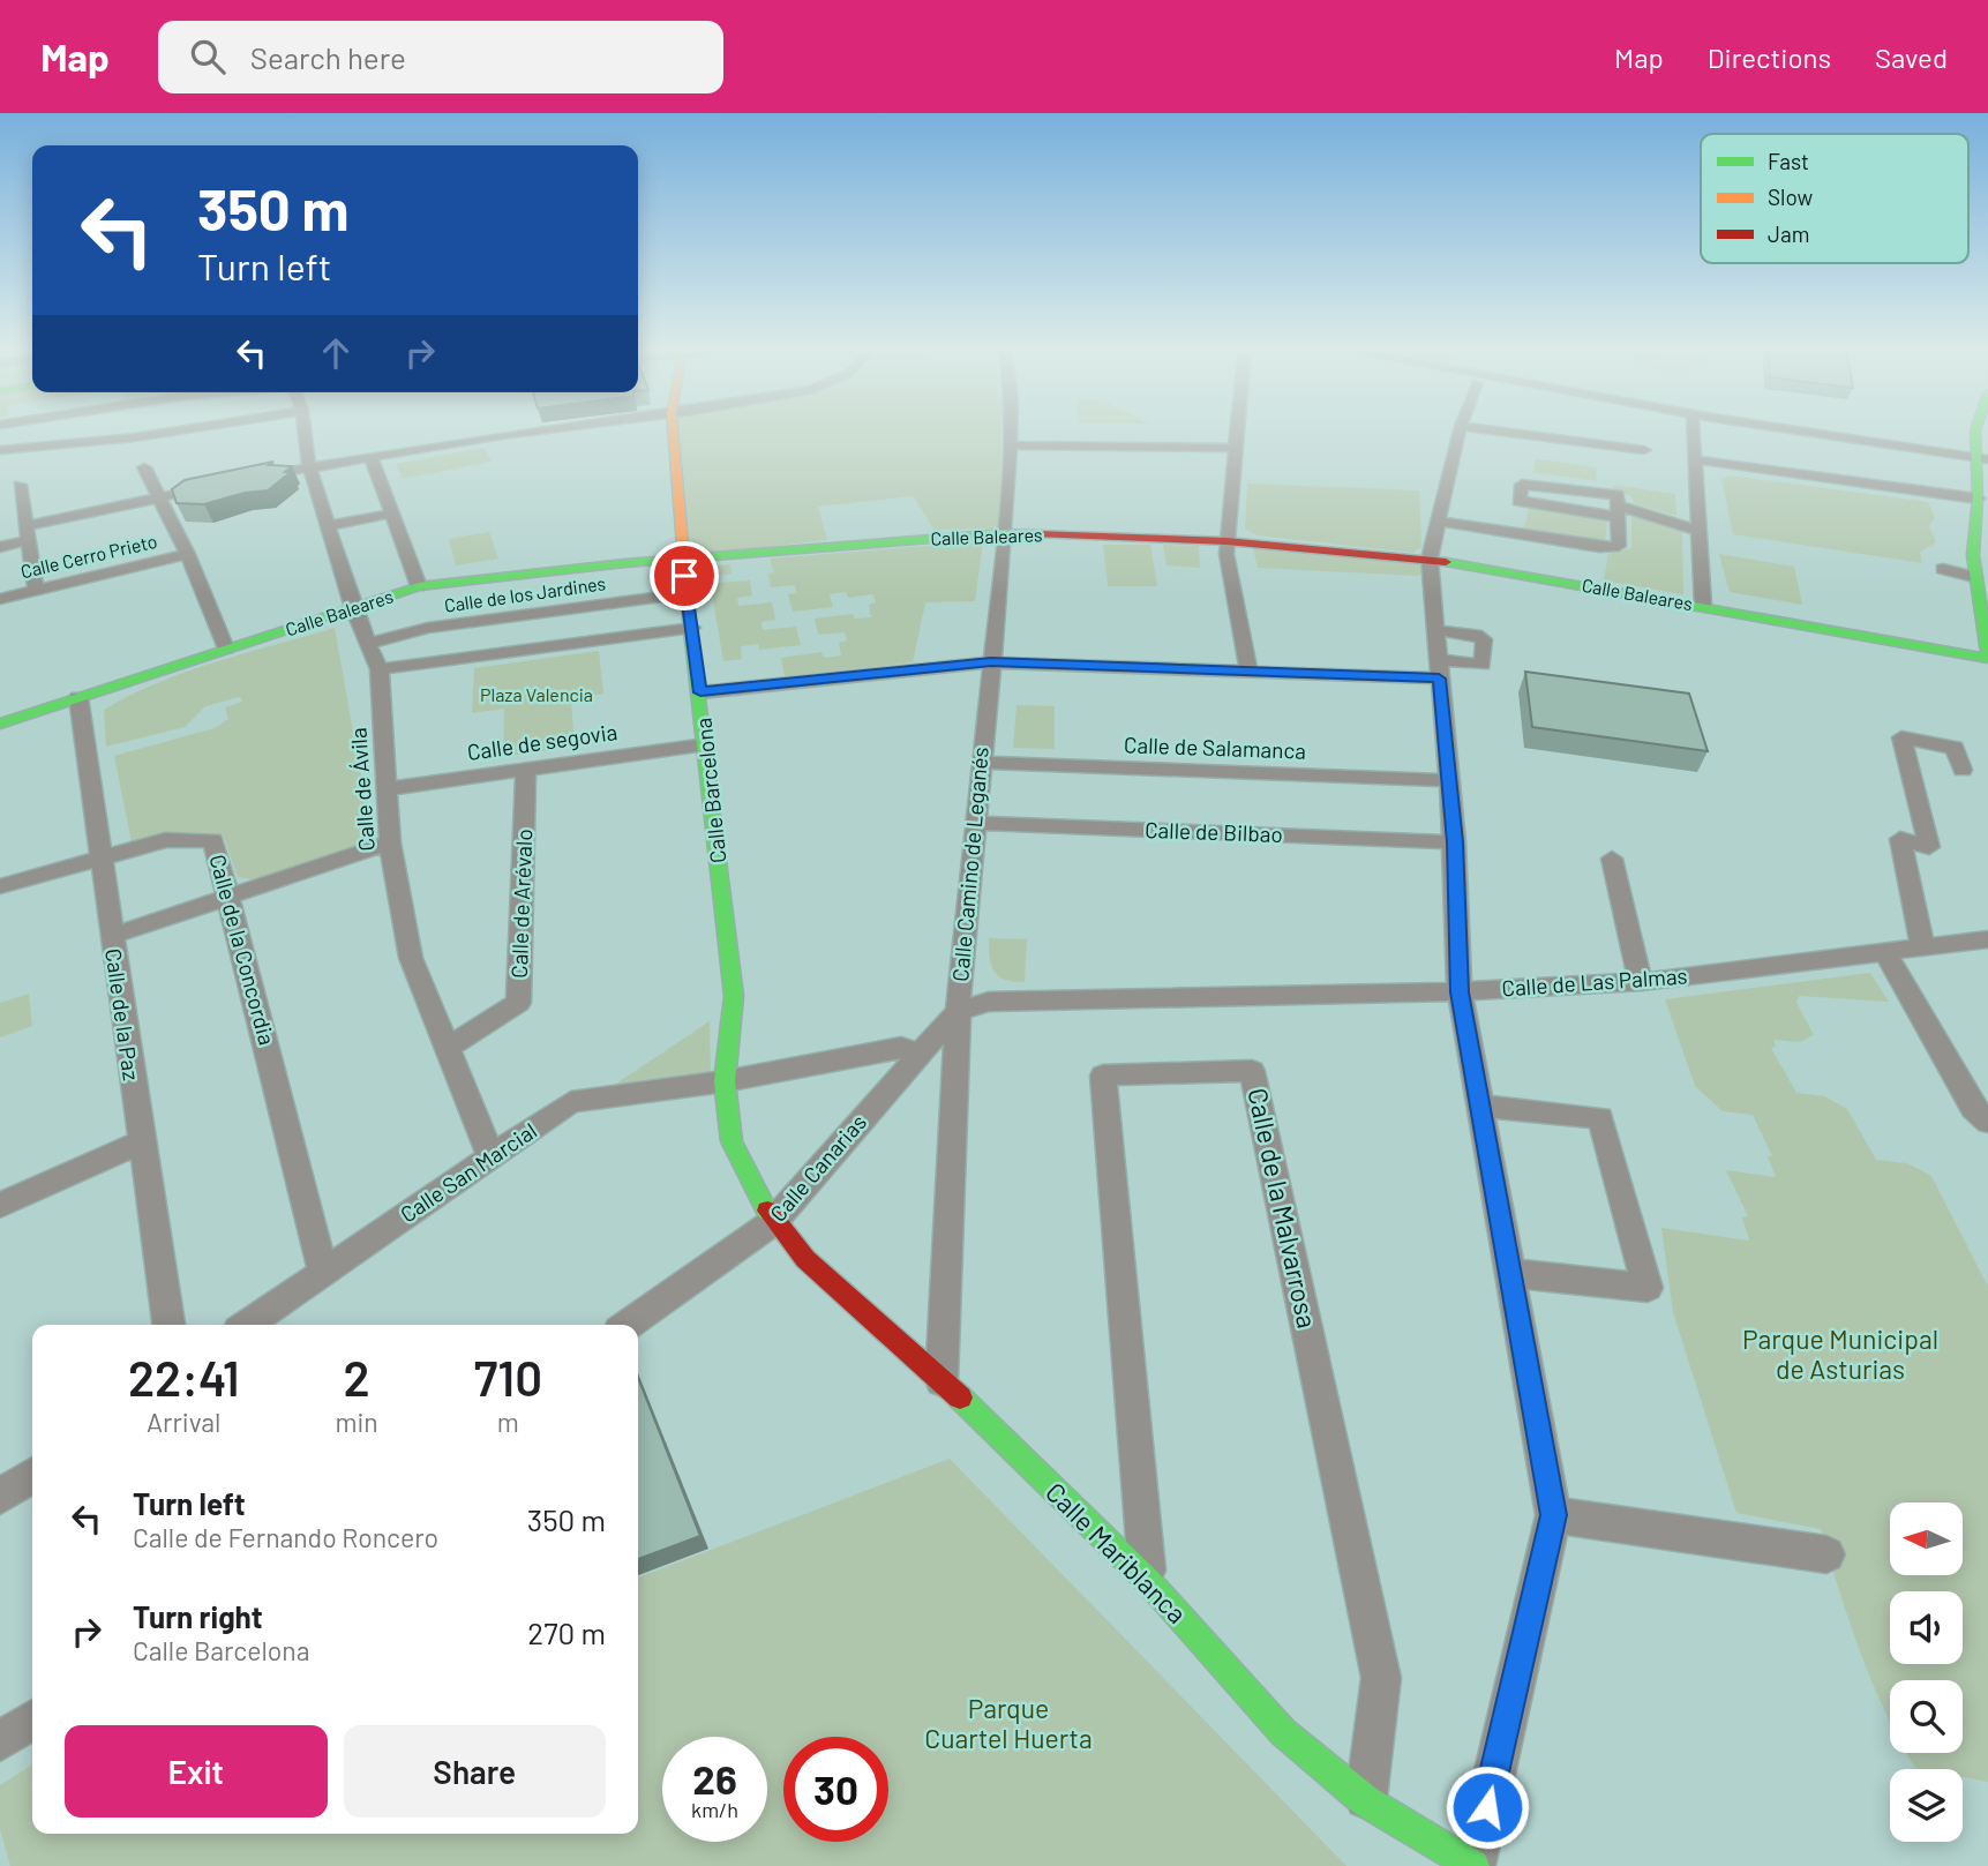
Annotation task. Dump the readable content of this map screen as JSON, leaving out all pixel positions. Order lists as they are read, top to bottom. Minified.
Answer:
{"streets":{"street":["Calle Baleares","Calle Cerro Prieto","Calle de los Jardines","Calle de segovia","Calle de Salamanca","Calle de Ávila","Calle Barcelona","Calle de Bilbao","Calle Camino de Leganés","Calle de Arévalo","Calle de la Concordia","Calle de Las Palmas","Calle de la Paz","Calle Canarias","Calle San Marcial","Calle de la Malvarrosa","Calle Mariblanca"]},"crossings":[["Calle Baleares","Calle de Ávila"],["Calle Baleares","Calle Barcelona"],["Calle Baleares","Calle Camino de Leganés"],["Calle Baleares","Calle de la Paz"],["Calle de los Jardines","Calle de Ávila"],["Calle de los Jardines","Calle Barcelona"],["Calle de segovia","Calle de Ávila"],["Calle de segovia","Calle Barcelona"],["Calle de segovia","Calle de Arévalo"],["Calle de Salamanca","Calle Camino de Leganés"],["Calle de Ávila","Calle de Arévalo"],["Calle de Ávila","Calle San Marcial"],["Calle Barcelona","Calle Canarias"],["Calle Barcelona","Calle San Marcial"],["Calle Barcelona","Calle Mariblanca"],["Calle de Bilbao","Calle Camino de Leganés"],["Calle Camino de Leganés","Calle de Las Palmas"],["Calle Camino de Leganés","Calle Canarias"],["Calle Camino de Leganés","Calle Mariblanca"],["Calle de la Concordia","Calle de la Paz"],["Calle de la Concordia","Calle San Marcial"],["Calle de Las Palmas","Calle Canarias"],["Calle Canarias","Calle Mariblanca"],["Calle de la Malvarrosa","Calle Mariblanca"]],"parks":["Plaza Valencia","Parque Municipal de Asturias","Parque Cuartel Huerta"],"legend":["Fast","Slow","Jam"],"north":"left","page":{"header":"Map","search":"Search here","nav":["Map","Directions","Saved"],"turn":["350 m","Turn left"],"eta":["22:41","Arrival","2","min","710","m"],"list":[{"name":"Turn left","note":"Calle de Fernando Roncero","value":"350 m"},{"name":"Turn right","note":"Calle Barcelona","value":"270 m"}],"buttons":["Exit","Share"],"speed":"26 km/h","limit":"30"}}
